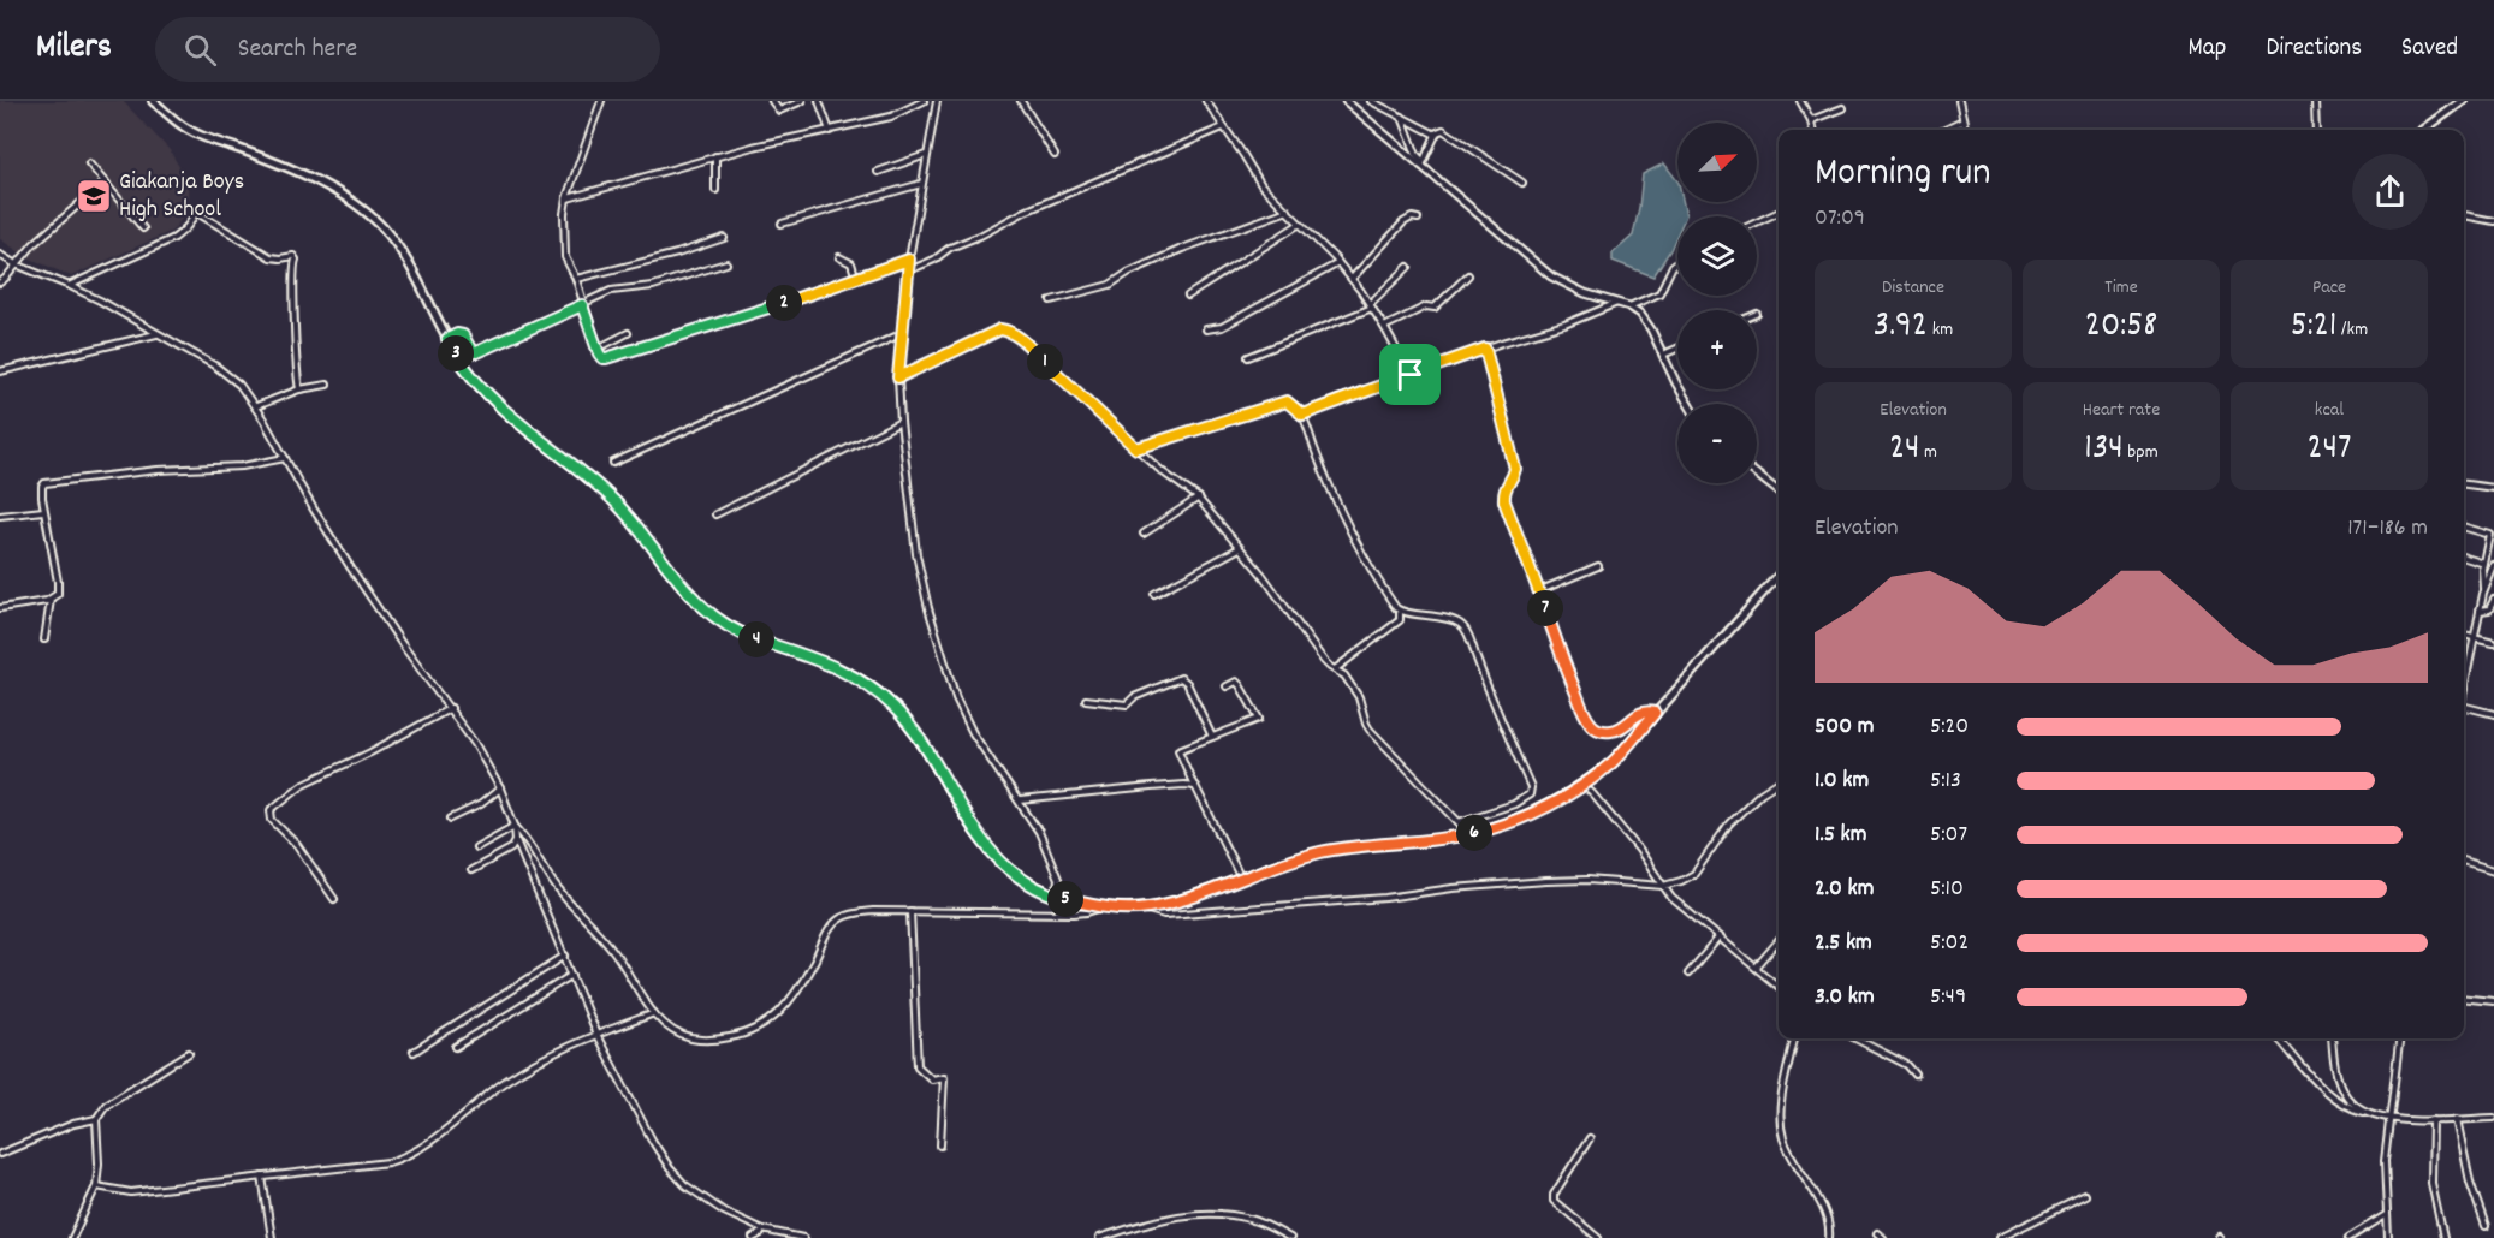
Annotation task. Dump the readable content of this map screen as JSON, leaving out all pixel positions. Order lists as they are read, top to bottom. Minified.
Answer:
{"places":{"school or university":["Giakanja Boys High School"]},"north":"top right","page":{"header":"Milers","search":"Search here","nav":["Map","Directions","Saved"],"map_buttons":["+","−"],"heading":["Morning run","07:09"],"stats":[["Distance","3.92 km"],["Time","20:58"],["Pace","5:21 /km"],["Elevation","24 m"],["Heart rate","134 bpm"],["kcal","247"]],"pins":["2","3","1","7","4","6","5"],"chart":["Elevation","171–186 m"],"list":[{"name":"500 m","note":"5:20"},{"name":"1.0 km","note":"5:13"},{"name":"1.5 km","note":"5:07"},{"name":"2.0 km","note":"5:10"},{"name":"2.5 km","note":"5:02"},{"name":"3.0 km","note":"5:49"}]}}
